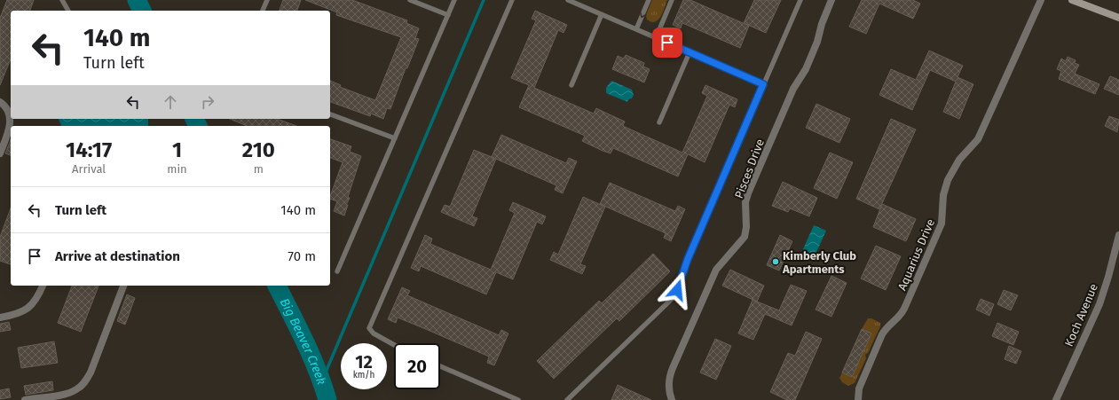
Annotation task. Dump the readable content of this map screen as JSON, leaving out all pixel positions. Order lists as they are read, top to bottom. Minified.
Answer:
{"streets":{"street":["Pisces Drive","Aquarius Drive","Koch Avenue"]},"water":["Big Beaver Creek"],"places":["Kimberly Club Apartments"],"page":{"turn":["140 m","Turn left"],"eta":["14:17","Arrival","1","min","210","m"],"list":[{"name":"Turn left","value":"140 m"},{"name":"Arrive at destination","value":"70 m"}],"speed":"12 km/h","limit":"20"}}
